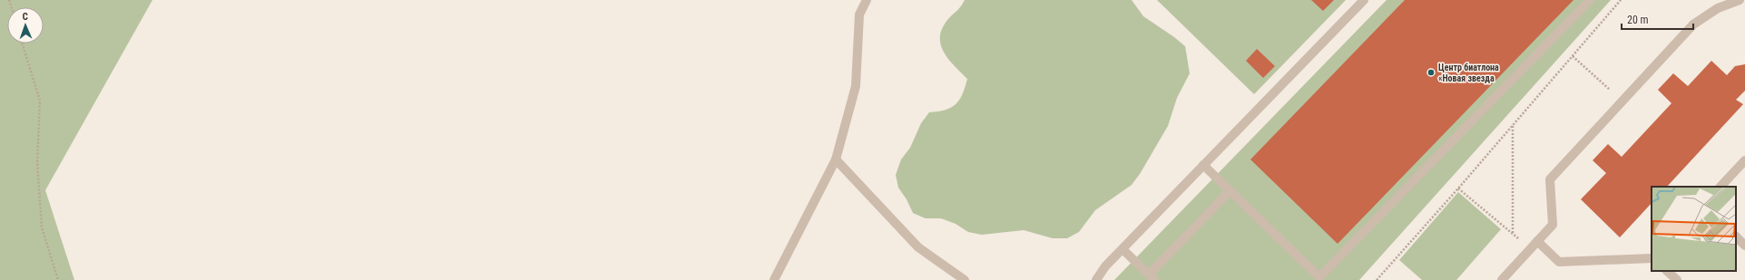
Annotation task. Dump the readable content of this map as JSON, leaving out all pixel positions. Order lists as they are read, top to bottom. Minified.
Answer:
{"places":["Центр биатлона «Новая звезда"],"scale_bar":"20 m","north":"top"}
